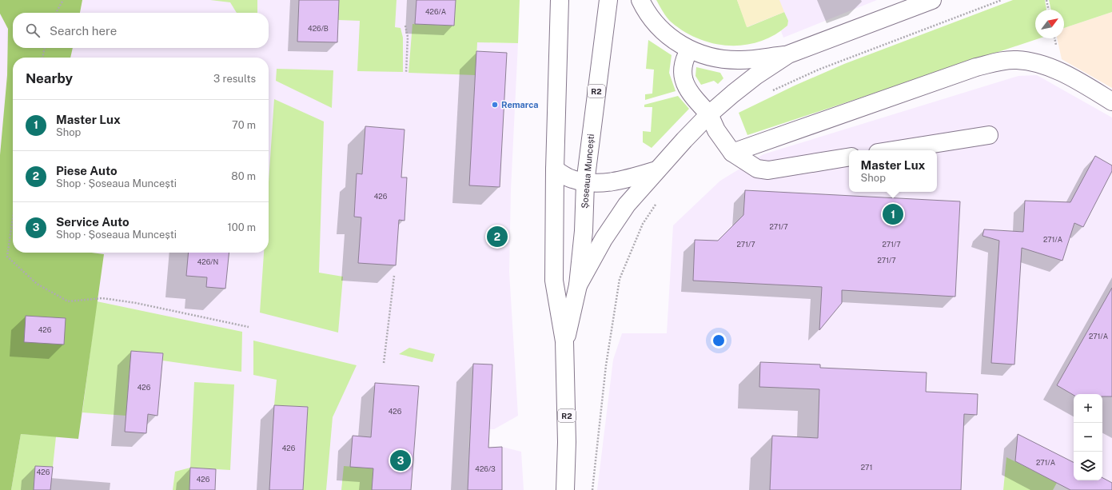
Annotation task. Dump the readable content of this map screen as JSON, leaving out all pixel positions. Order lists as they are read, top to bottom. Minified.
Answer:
{"streets":{"main road":["R2","Șoseaua Muncești"]},"places":["Remarca"],"house_numbers":["426/A","426/B","426","271/7","271/A","271/7","271/7","271/7","426/N","426","271/A","426","426","426","271/A","271","426/3","426","426"],"north":"top right","page":{"search":"Search here","heading":["Nearby","3 results"],"list":[{"mark":"1","name":"Master Lux","note":"Shop","value":"70 m"},{"mark":"2","name":"Piese Auto","note":"Shop · Șoseaua Muncești","value":"80 m"},{"mark":"3","name":"Service Auto","note":"Shop · Șoseaua Muncești","value":"100 m"}],"popup":["Master Lux","Shop"],"pins":["1","2","3"],"map_buttons":["+","−"]}}
